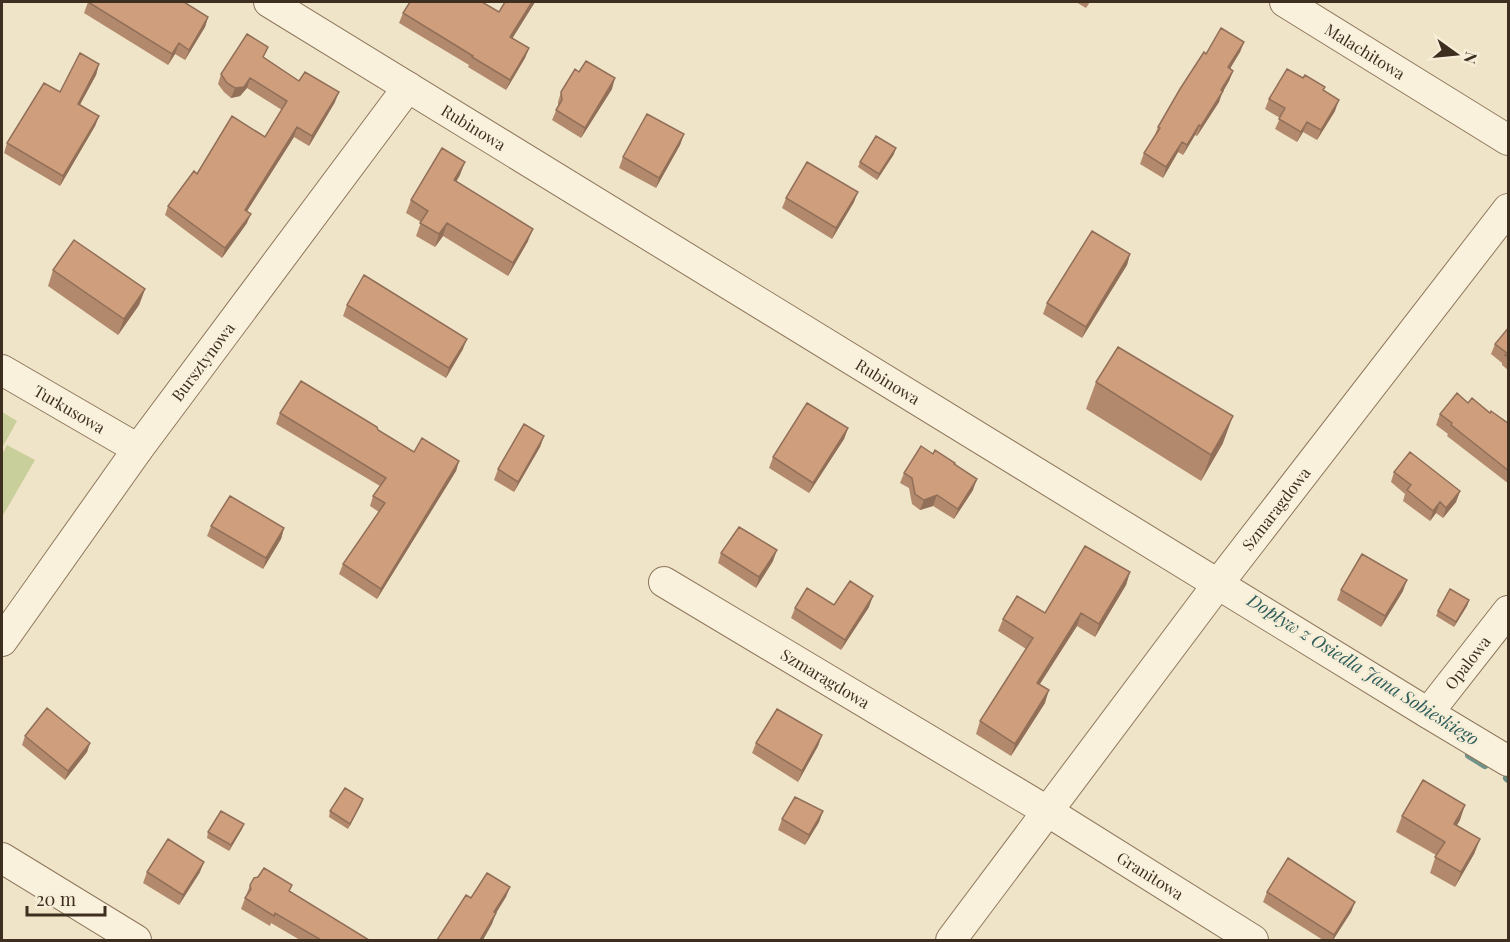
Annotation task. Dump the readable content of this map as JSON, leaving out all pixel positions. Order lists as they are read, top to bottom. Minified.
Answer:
{"streets":{"street":["Malachitowa","Rubinowa","Bursztynowa","Turkusowa","Szmaragdowa","Opalowa","Granitowa"]},"crossings":[["Rubinowa","Bursztynowa"],["Rubinowa","Szmaragdowa"],["Rubinowa","Opalowa"],["Bursztynowa","Turkusowa"],["Szmaragdowa","Granitowa"]],"water":["Dopływ z Osiedla Jana Sobieskiego"],"scale_bar":"20 m","north":"right"}
